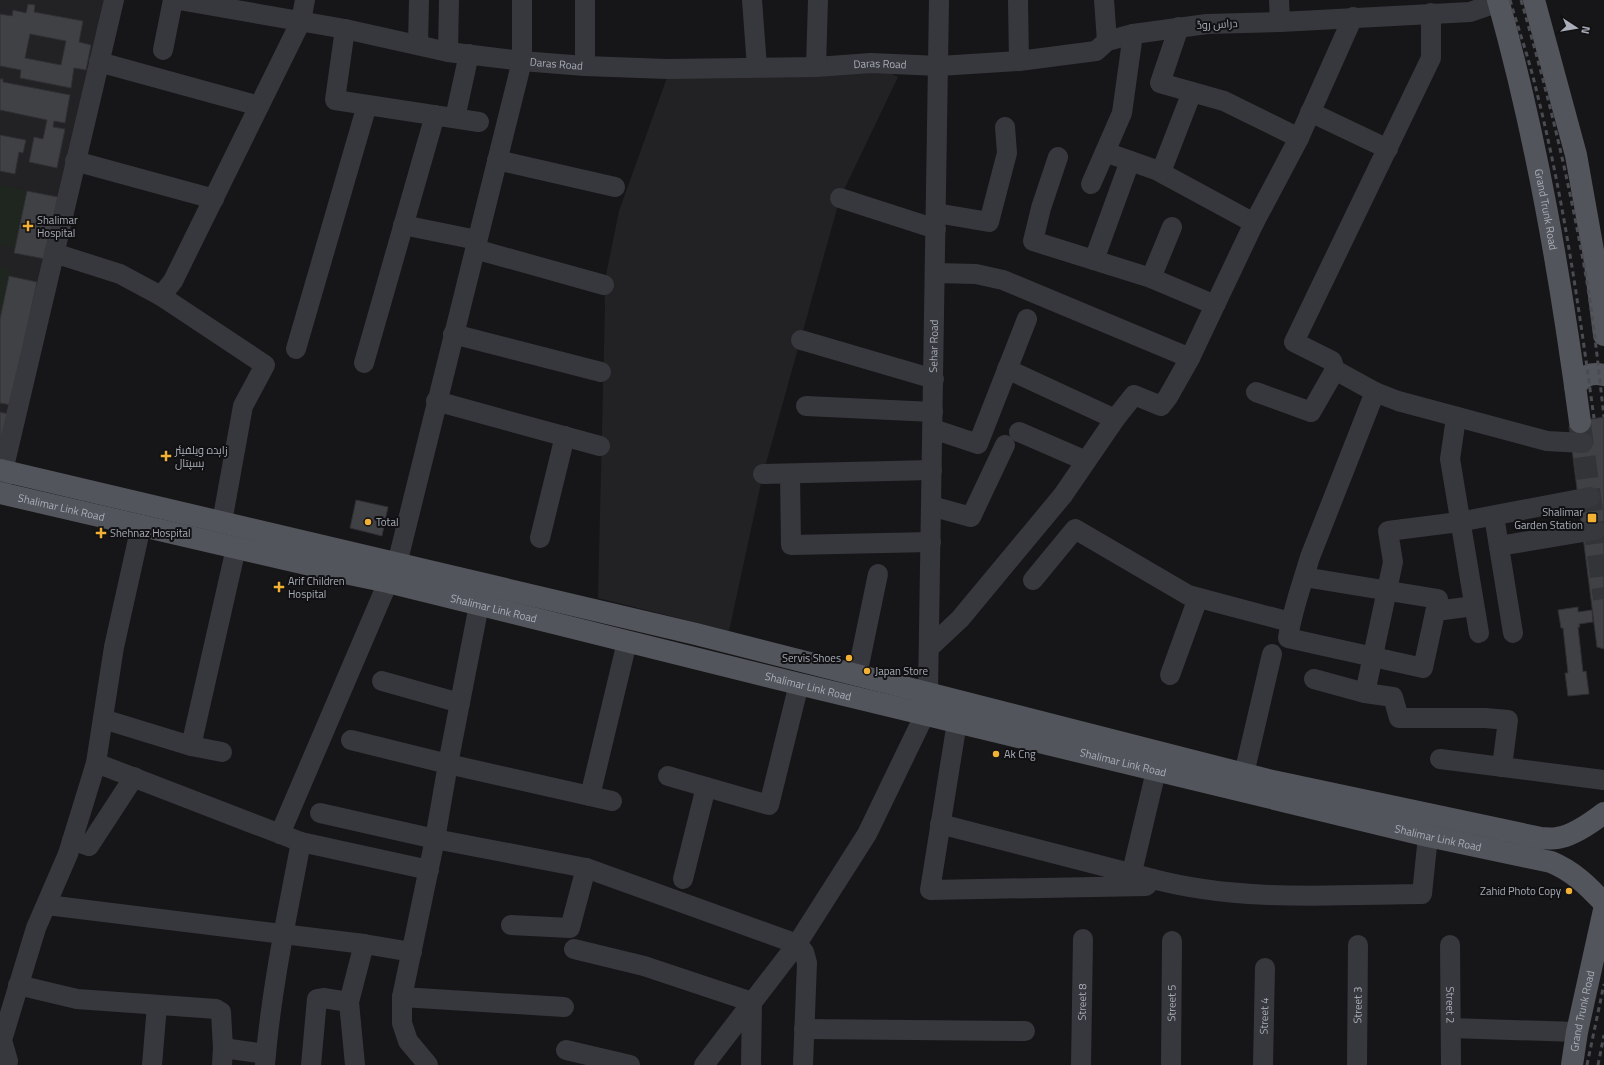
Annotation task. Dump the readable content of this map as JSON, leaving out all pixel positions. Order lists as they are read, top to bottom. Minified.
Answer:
{"streets":{"main road":["Grand Trunk Road","Shalimar Link Road"],"street":["دراس روڈ","Daras Road","Sehar Road","Street 8","Street 5","Street 3","Street 2","Street 4"]},"crossings":[["دراس روڈ","Daras Road"],["دراس روڈ","Grand Trunk Road"],["دراس روڈ","Sehar Road"],["Daras Road","Sehar Road"],["Sehar Road","Shalimar Link Road"]],"places":{"health":["Shalimar Hospital","زاہدہ ویلفیئر ہسپتال","Shehnaz Hospital","Arif Children Hospital"],"transit":["Shalimar Garden Station"],"other":["Total","Servis Shoes","Japan Store","Ak Cng","Zahid Photo Copy"]},"north":"right"}
